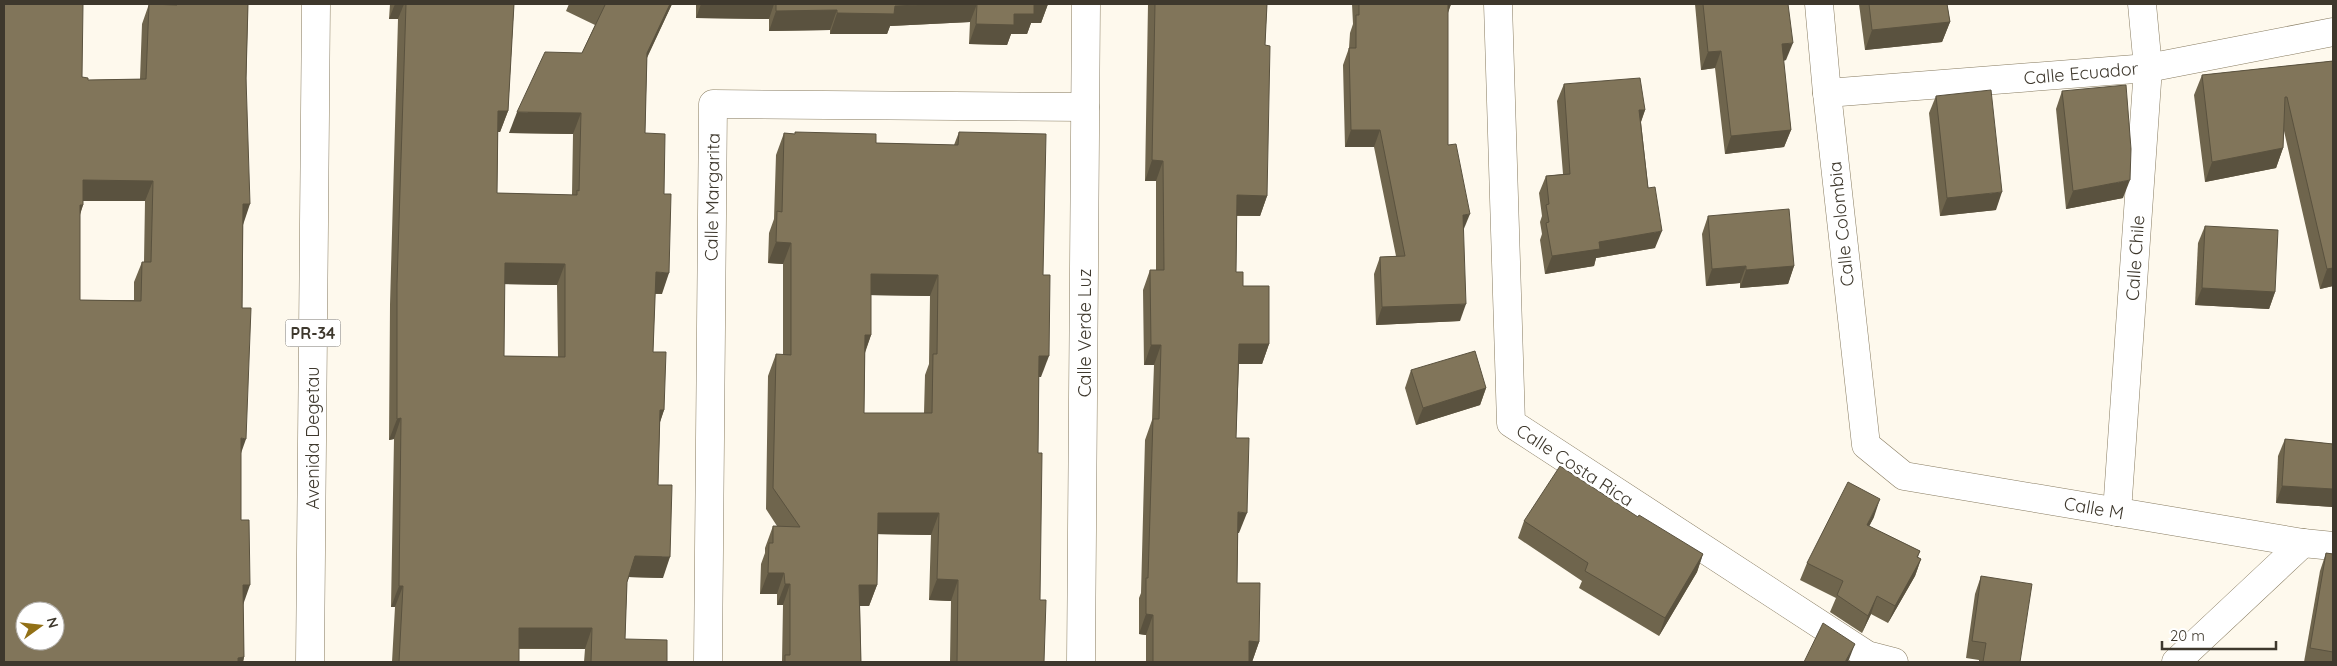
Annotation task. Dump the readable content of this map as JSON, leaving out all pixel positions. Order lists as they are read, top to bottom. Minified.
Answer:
{"streets":{"street":["Calle Ecuador","Calle Margarita","Calle Colombia","Calle Chile","PR-34","Calle Verde Luz","Avenida Degetau","Calle Costa Rica","Calle M"]},"crossings":[["Calle Ecuador","Calle Colombia"],["Calle Ecuador","Calle Chile"],["Calle Margarita","Calle Verde Luz"],["Calle Colombia","Calle M"],["Calle Chile","Calle M"]],"scale_bar":"20 m","north":"right"}
